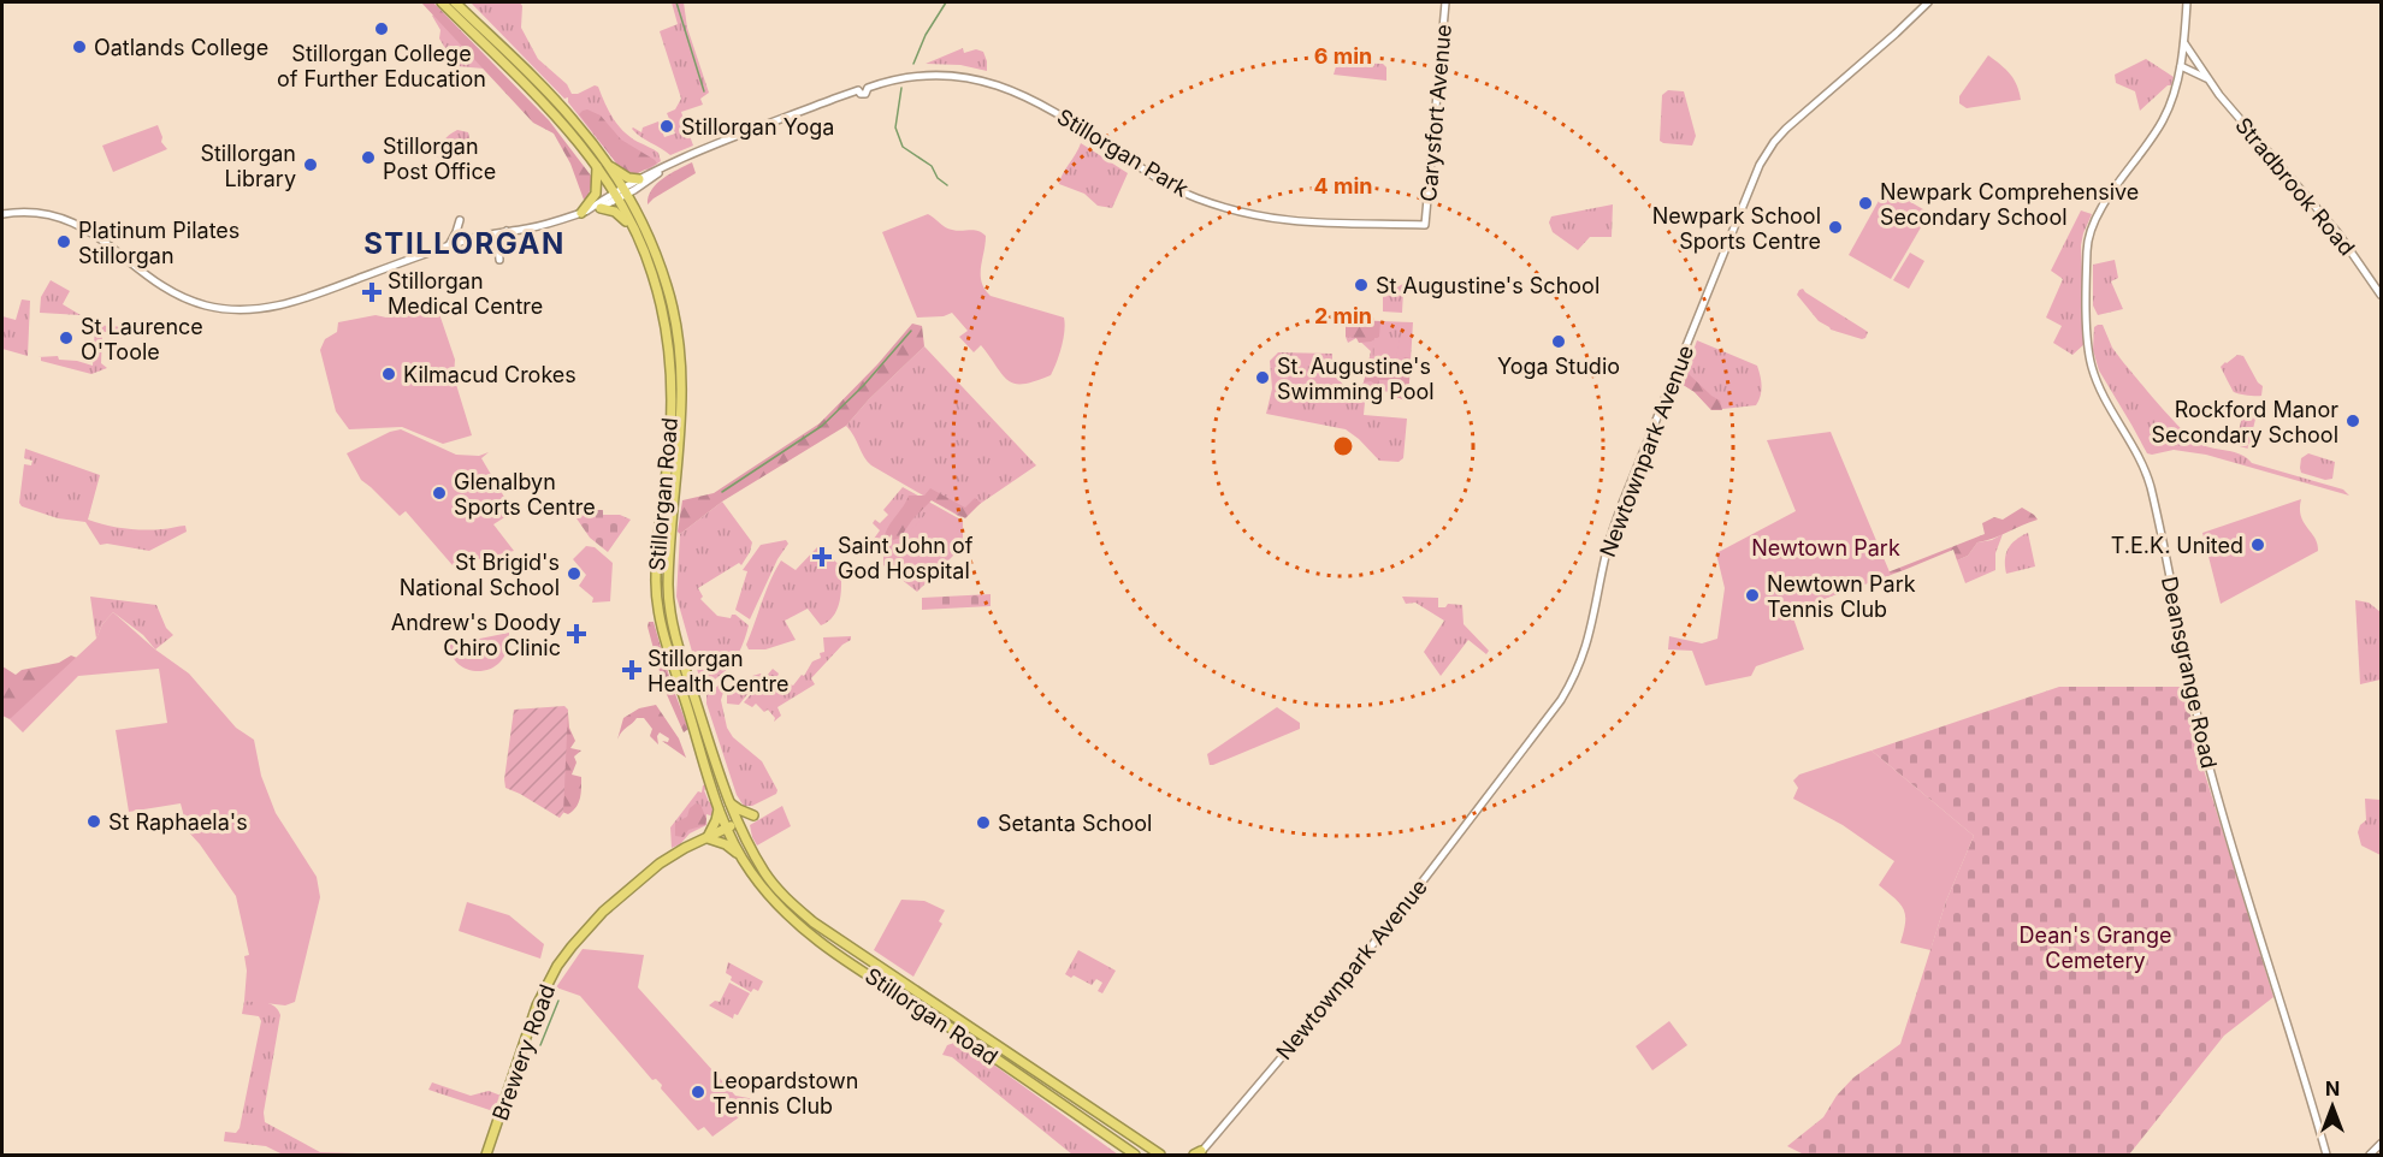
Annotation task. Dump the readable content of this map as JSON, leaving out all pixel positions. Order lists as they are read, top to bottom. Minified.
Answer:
{"streets":{"highway":["Stillorgan Road","Brewery Road"],"main road":["Carysfort Avenue","Stillorgan Park","Stradbrook Road","Newtownpark Avenue","Deansgrange Road"]},"crossings":[["Carysfort Avenue","Stillorgan Park"],["Stillorgan Park","Stillorgan Road"],["Stradbrook Road","Deansgrange Road"],["Stillorgan Road","Brewery Road"]],"districts":["STILLORGAN"],"parks":["Newtown Park","Dean's Grange Cemetery"],"places":{"other":["Stillorgan College of Further Education","Oatlands College","Stillorgan Yoga","Stillorgan Post Office","Stillorgan Library","Newpark Comprehensive Secondary School","Newpark School Sports Centre","Platinum Pilates Stillorgan","St Augustine's School","St Laurence O'Toole","Yoga Studio","Kilmacud Crokes","St. Augustine's Swimming Pool","Rockford Manor Secondary School","Glenalbyn Sports Centre","T.E.K. United","St Brigid's National School","Newtown Park Tennis Club","St Raphaela's","Setanta School","Leopardstown Tennis Club"],"health":["Stillorgan Medical Centre","Saint John of God Hospital","Andrew's Doody Chiro Clinic","Stillorgan Health Centre"]},"north":"top","rings":["6 min","4 min","2 min"]}
